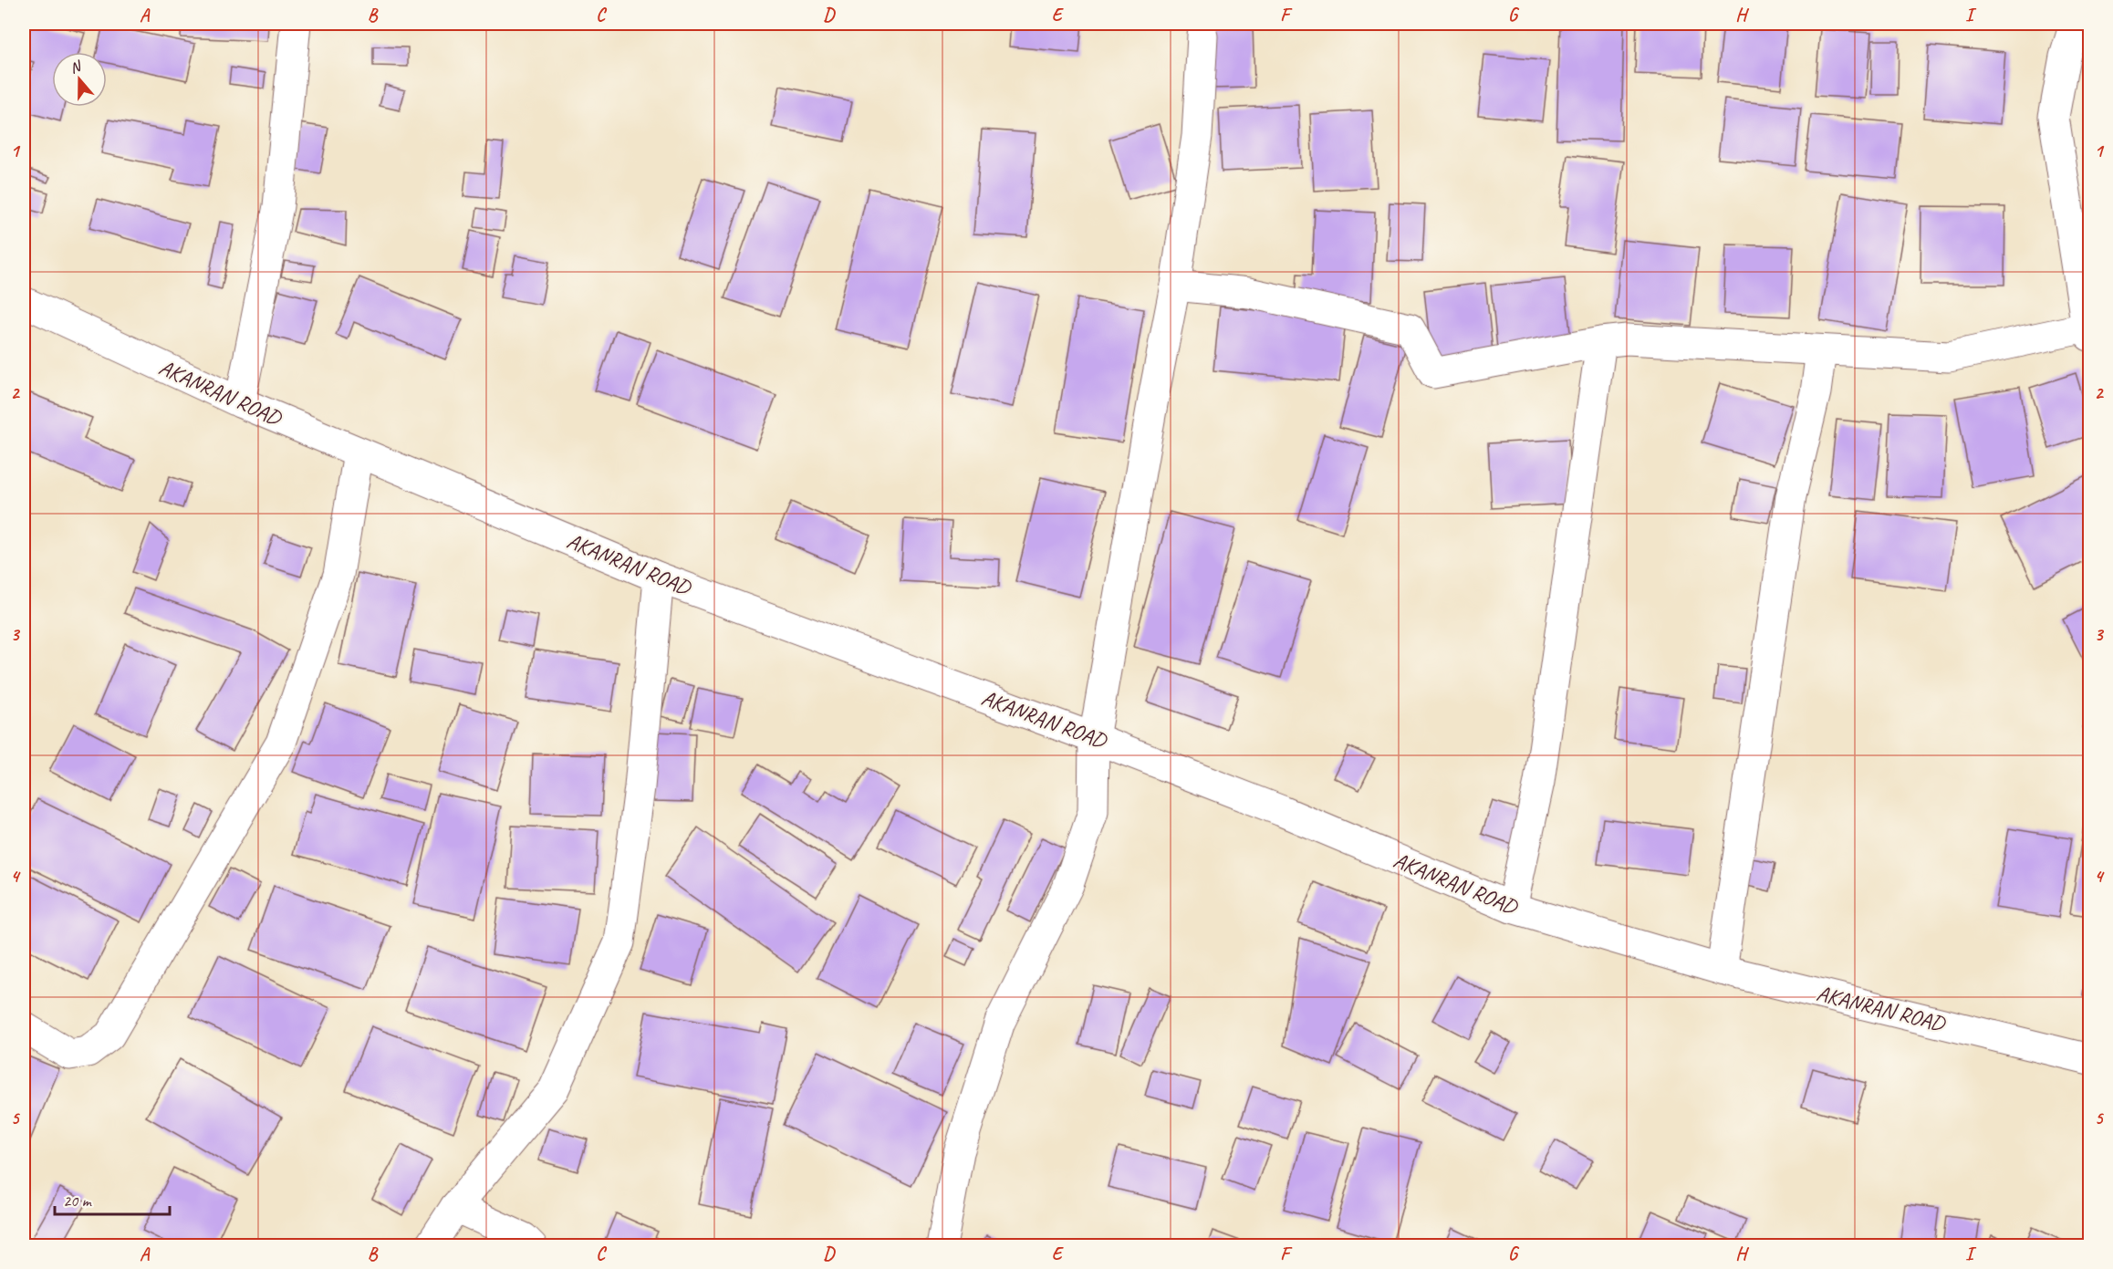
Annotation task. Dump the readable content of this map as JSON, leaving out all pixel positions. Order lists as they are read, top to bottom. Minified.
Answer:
{"streets":{"street":["AKANRAN ROAD"]},"scale_bar":"20 m","north":"top","grid":{"columns":["A","B","C","D","E","F","G","H","I"],"rows":["1","2","3","4","5"]}}
